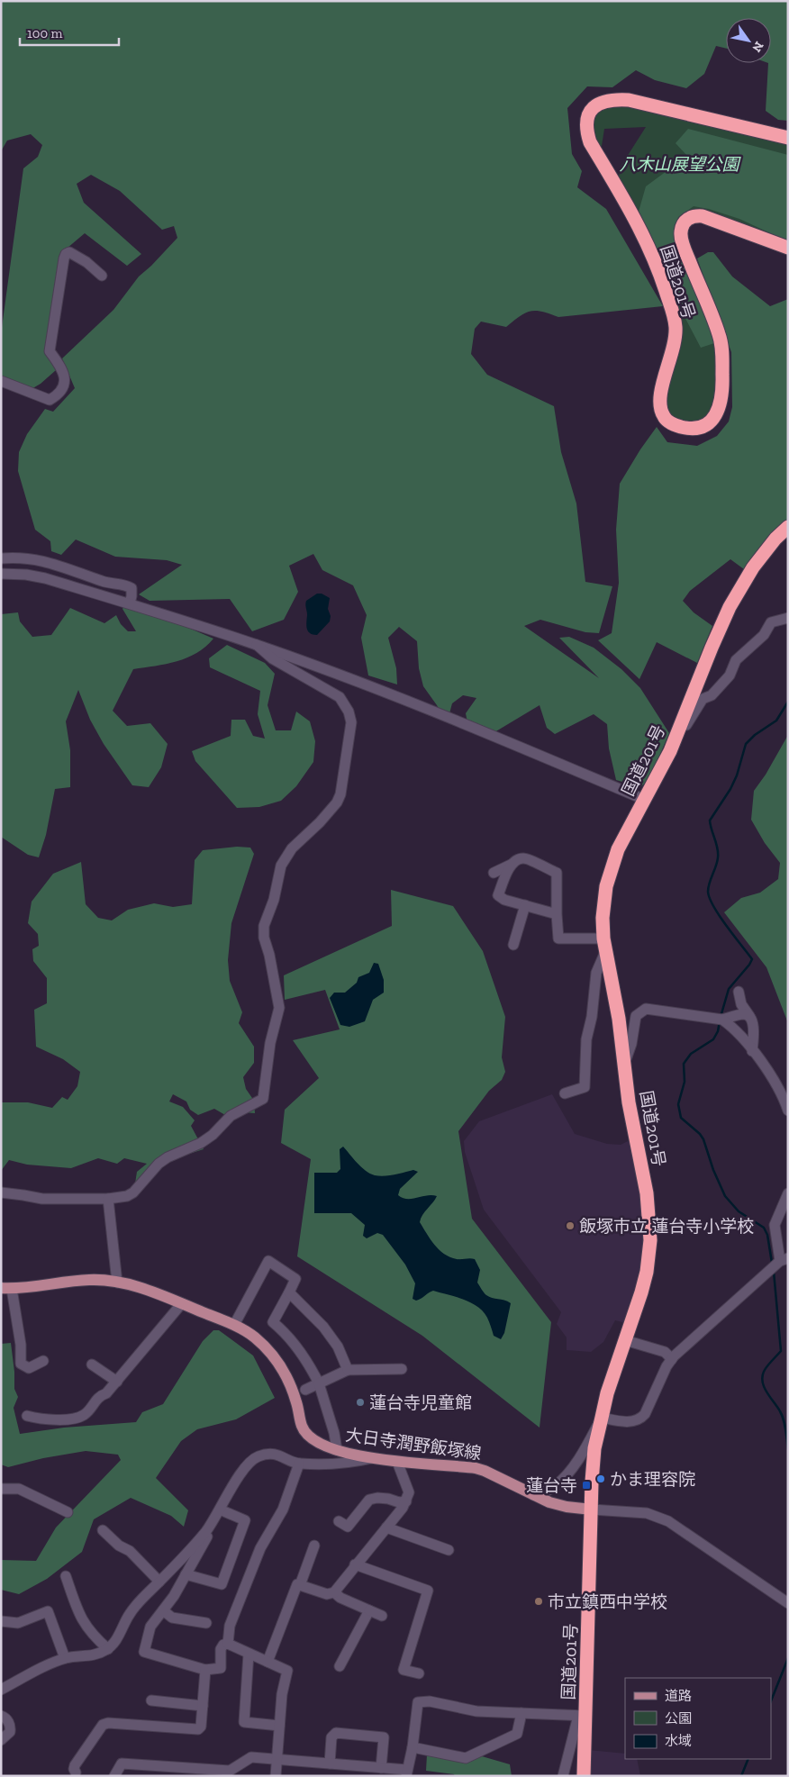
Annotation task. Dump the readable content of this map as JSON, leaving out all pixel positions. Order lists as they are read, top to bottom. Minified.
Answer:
{"streets":{"highway":["国道201号"],"main road":["大日寺潤野飯塚線"]},"crossings":[["国道201号","大日寺潤野飯塚線"]],"parks":["八木山展望公園"],"places":{"other":["飯塚市立 蓮台寺小学校","蓮台寺児童館","かま理容院","市立鎮西中学校"],"transit":["蓮台寺"]},"legend":["道路","公園","水域"],"scale_bar":"100 m","north":"bottom right"}
